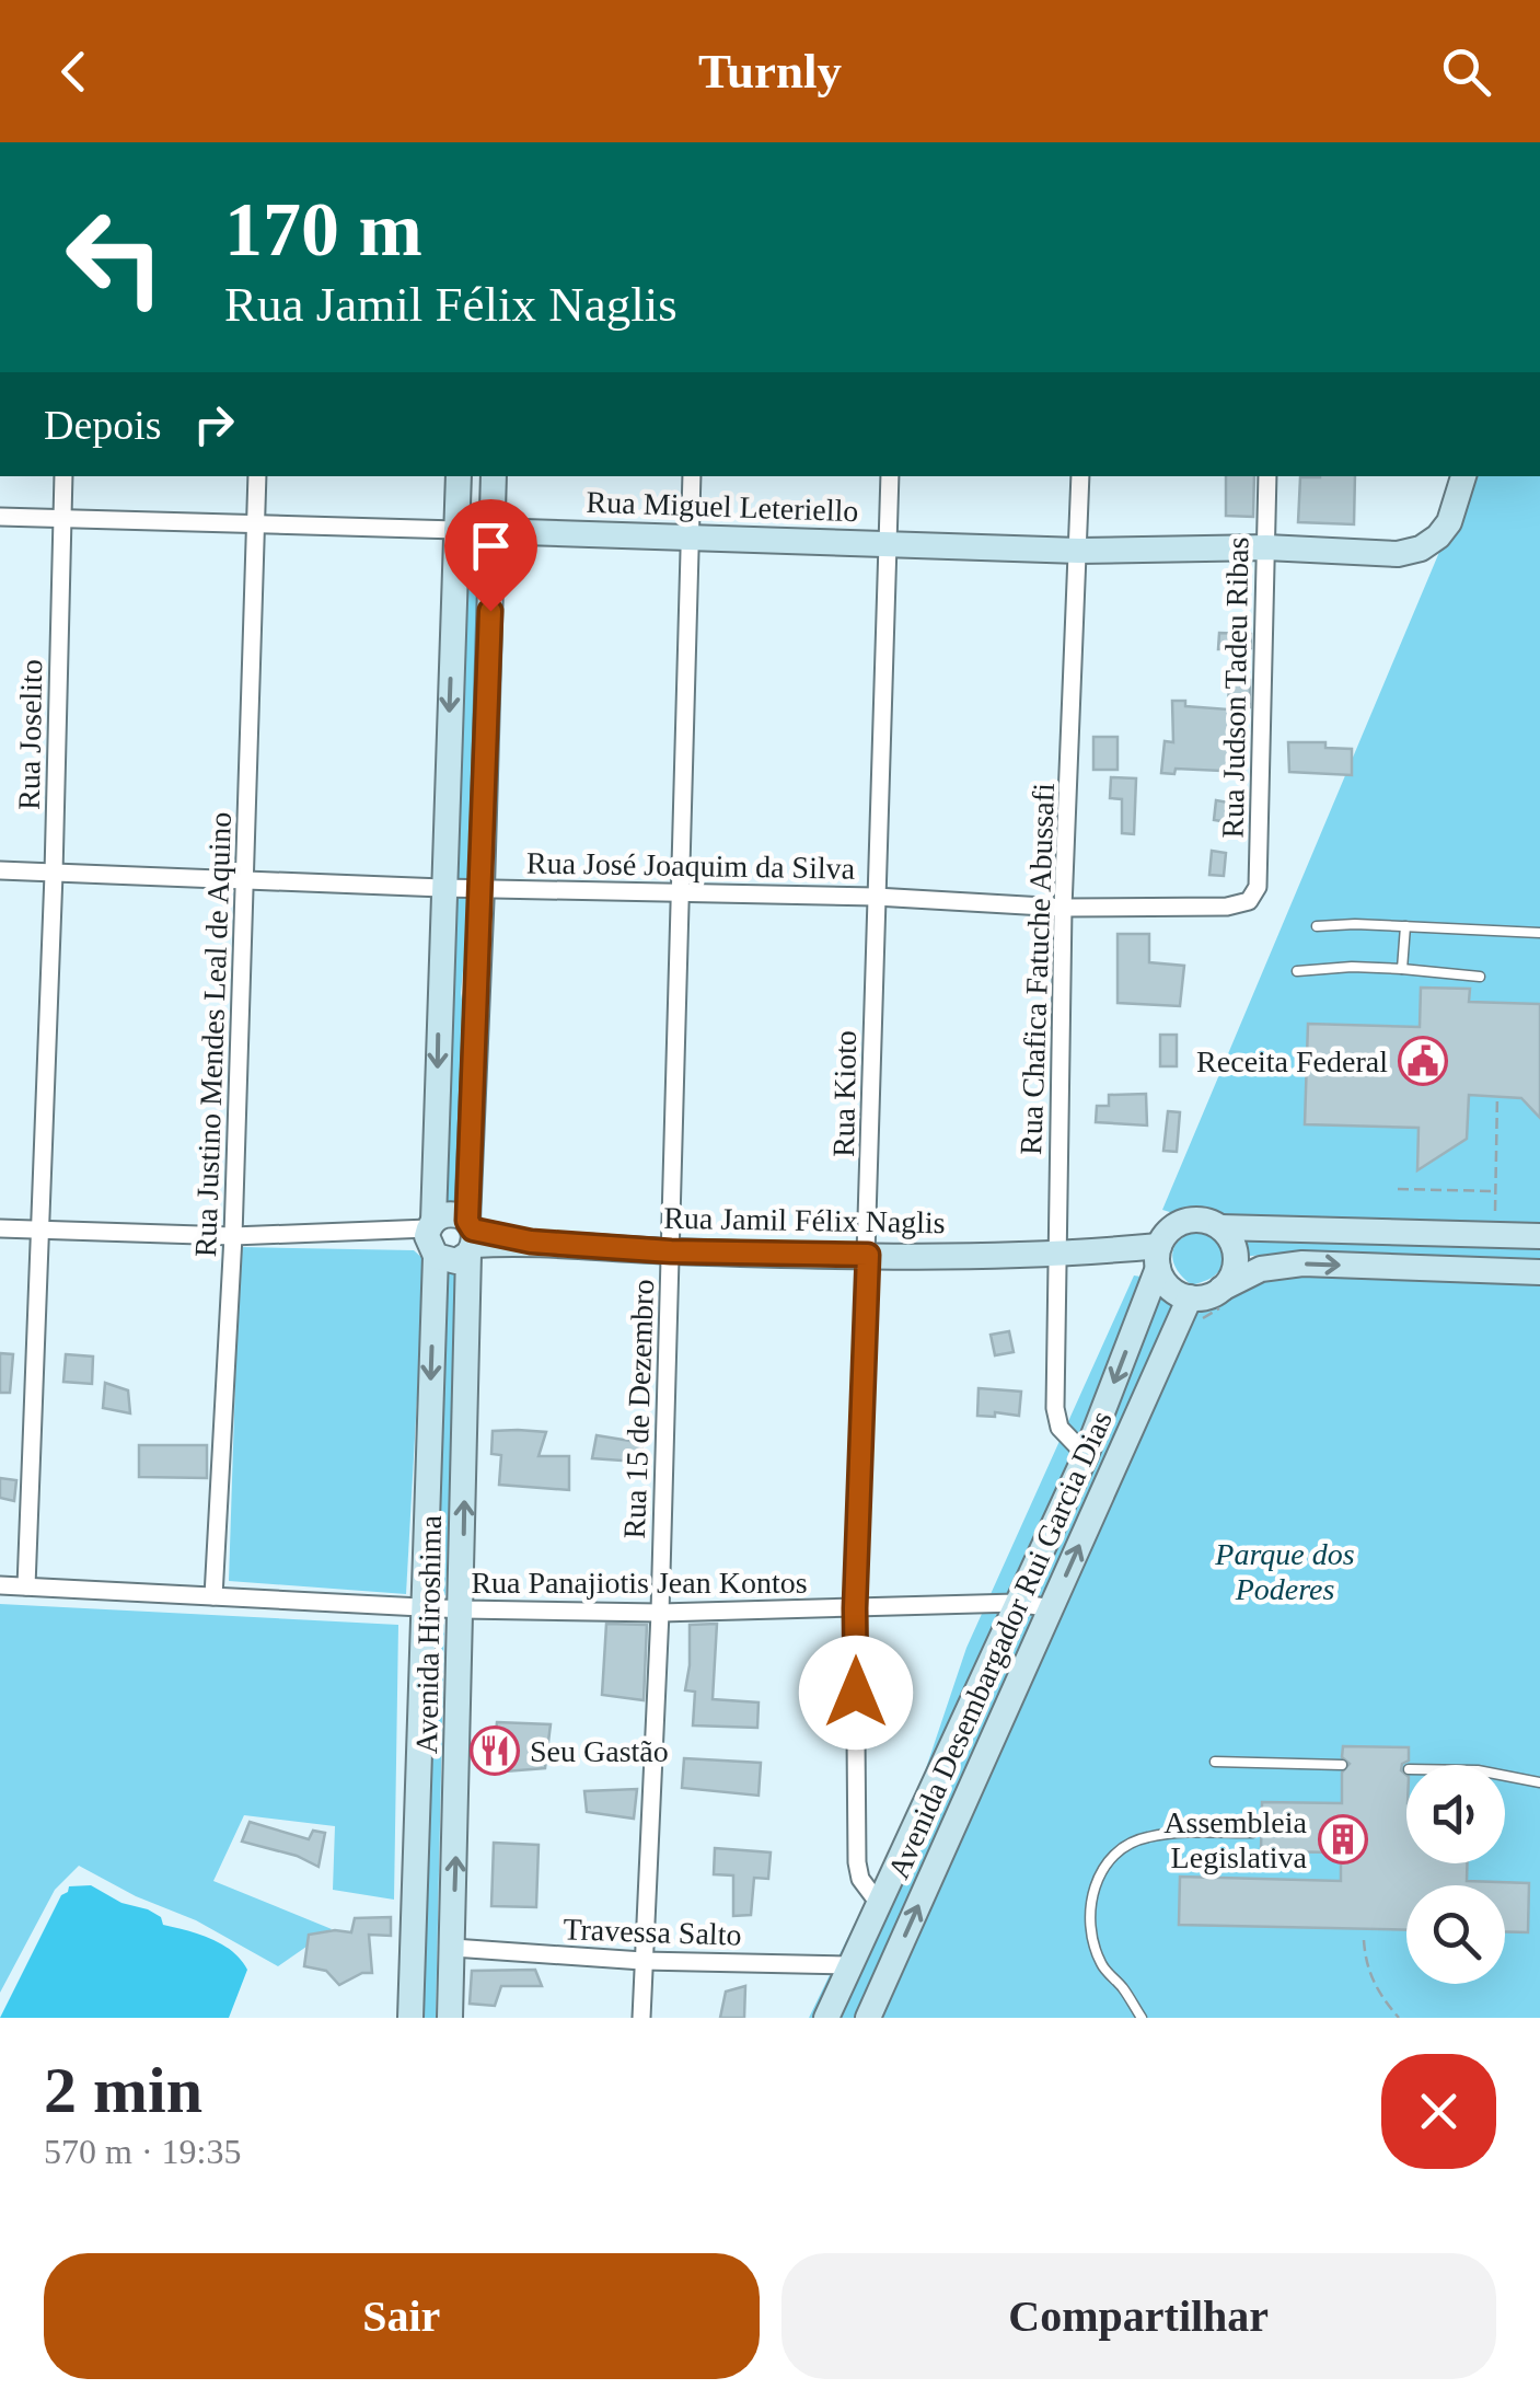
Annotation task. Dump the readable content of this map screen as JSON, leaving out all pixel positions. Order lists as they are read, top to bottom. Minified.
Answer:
{"streets":{"main road":["Rua Miguel Leteriello","Rua Jamil Félix Naglis","Avenida Hiroshima","Avenida Desembargador Rui Garcia Dias"],"street":["Rua Judson Tadeu Ribas","Rua Joselito","Rua José Joaquim da Silva","Rua Chafica Fatuche Abussafi","Rua Justino Mendes Leal de Aquino","Rua Kioto","Rua 15 de Dezembro","Rua Panajiotis Jean Kontos","Travessa Salto"]},"crossings":[["Rua Miguel Leteriello","Rua Judson Tadeu Ribas"],["Rua Miguel Leteriello","Rua Joselito"],["Rua Miguel Leteriello","Rua Chafica Fatuche Abussafi"],["Rua Miguel Leteriello","Rua Justino Mendes Leal de Aquino"],["Rua Miguel Leteriello","Rua Kioto"],["Rua Miguel Leteriello","Rua 15 de Dezembro"],["Rua Miguel Leteriello","Avenida Hiroshima"],["Rua Judson Tadeu Ribas","Rua José Joaquim da Silva"],["Rua Joselito","Rua José Joaquim da Silva"],["Rua Joselito","Rua Panajiotis Jean Kontos"],["Rua José Joaquim da Silva","Rua Chafica Fatuche Abussafi"],["Rua José Joaquim da Silva","Rua Justino Mendes Leal de Aquino"],["Rua José Joaquim da Silva","Rua Kioto"],["Rua José Joaquim da Silva","Rua 15 de Dezembro"],["Rua José Joaquim da Silva","Avenida Hiroshima"],["Rua Chafica Fatuche Abussafi","Rua Jamil Félix Naglis"],["Rua Chafica Fatuche Abussafi","Avenida Desembargador Rui Garcia Dias"],["Rua Justino Mendes Leal de Aquino","Rua Panajiotis Jean Kontos"],["Rua Kioto","Rua Jamil Félix Naglis"],["Rua Kioto","Rua Panajiotis Jean Kontos"],["Rua Kioto","Avenida Desembargador Rui Garcia Dias"],["Rua Jamil Félix Naglis","Rua 15 de Dezembro"],["Rua Jamil Félix Naglis","Avenida Hiroshima"],["Rua Jamil Félix Naglis","Avenida Desembargador Rui Garcia Dias"],["Rua 15 de Dezembro","Rua Panajiotis Jean Kontos"],["Rua 15 de Dezembro","Travessa Salto"],["Rua Panajiotis Jean Kontos","Avenida Hiroshima"],["Rua Panajiotis Jean Kontos","Avenida Desembargador Rui Garcia Dias"],["Avenida Hiroshima","Travessa Salto"],["Avenida Desembargador Rui Garcia Dias","Travessa Salto"]],"parks":["Parque dos Poderes"],"places":{"public building":["Receita Federal"],"restaurant":["Seu Gastão"],"building":["Assembleia Legislativa"]},"page":{"header":"Turnly","turn":["170 m","Rua Jamil Félix Naglis"],"then":"Depois","heading":["2 min","570 m · 19:35"],"buttons":["Sair","Compartilhar"]}}
